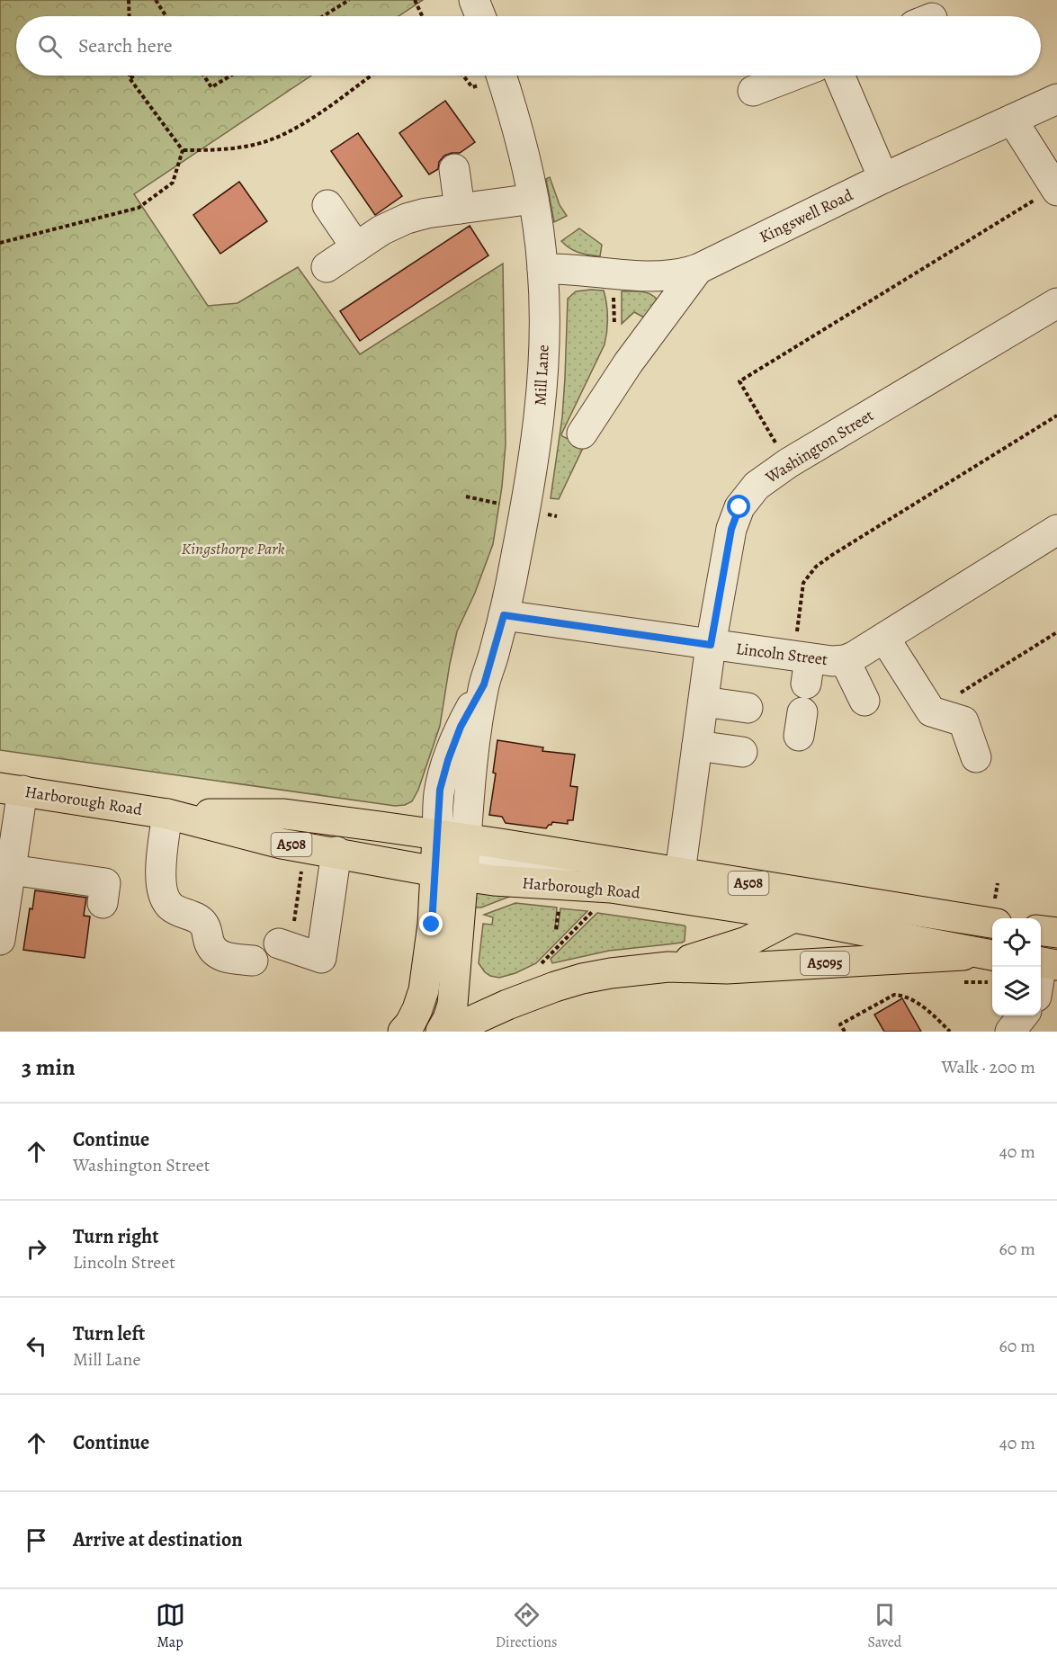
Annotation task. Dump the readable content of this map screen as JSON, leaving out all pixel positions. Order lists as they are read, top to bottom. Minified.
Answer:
{"streets":{"main road":["Harborough Road","A508","A5095"],"street":["Kingswell Road","Mill Lane","Washington Street","Lincoln Street"]},"crossings":[["Kingswell Road","Mill Lane"],["Mill Lane","Lincoln Street"],["Mill Lane","Harborough Road"],["Washington Street","Lincoln Street"],["Washington Street","Harborough Road"],["Harborough Road","A5095"]],"parks":["Kingsthorpe Park"],"page":{"search":"Search here","heading":["3 min","Walk · 200 m"],"list":[["Continue","Washington Street","40 m"],["Turn right","Lincoln Street","60 m"],["Turn left","Mill Lane","60 m"],["Continue","40 m"],"Arrive at destination"],"nav":["Map","Directions","Saved"]}}
